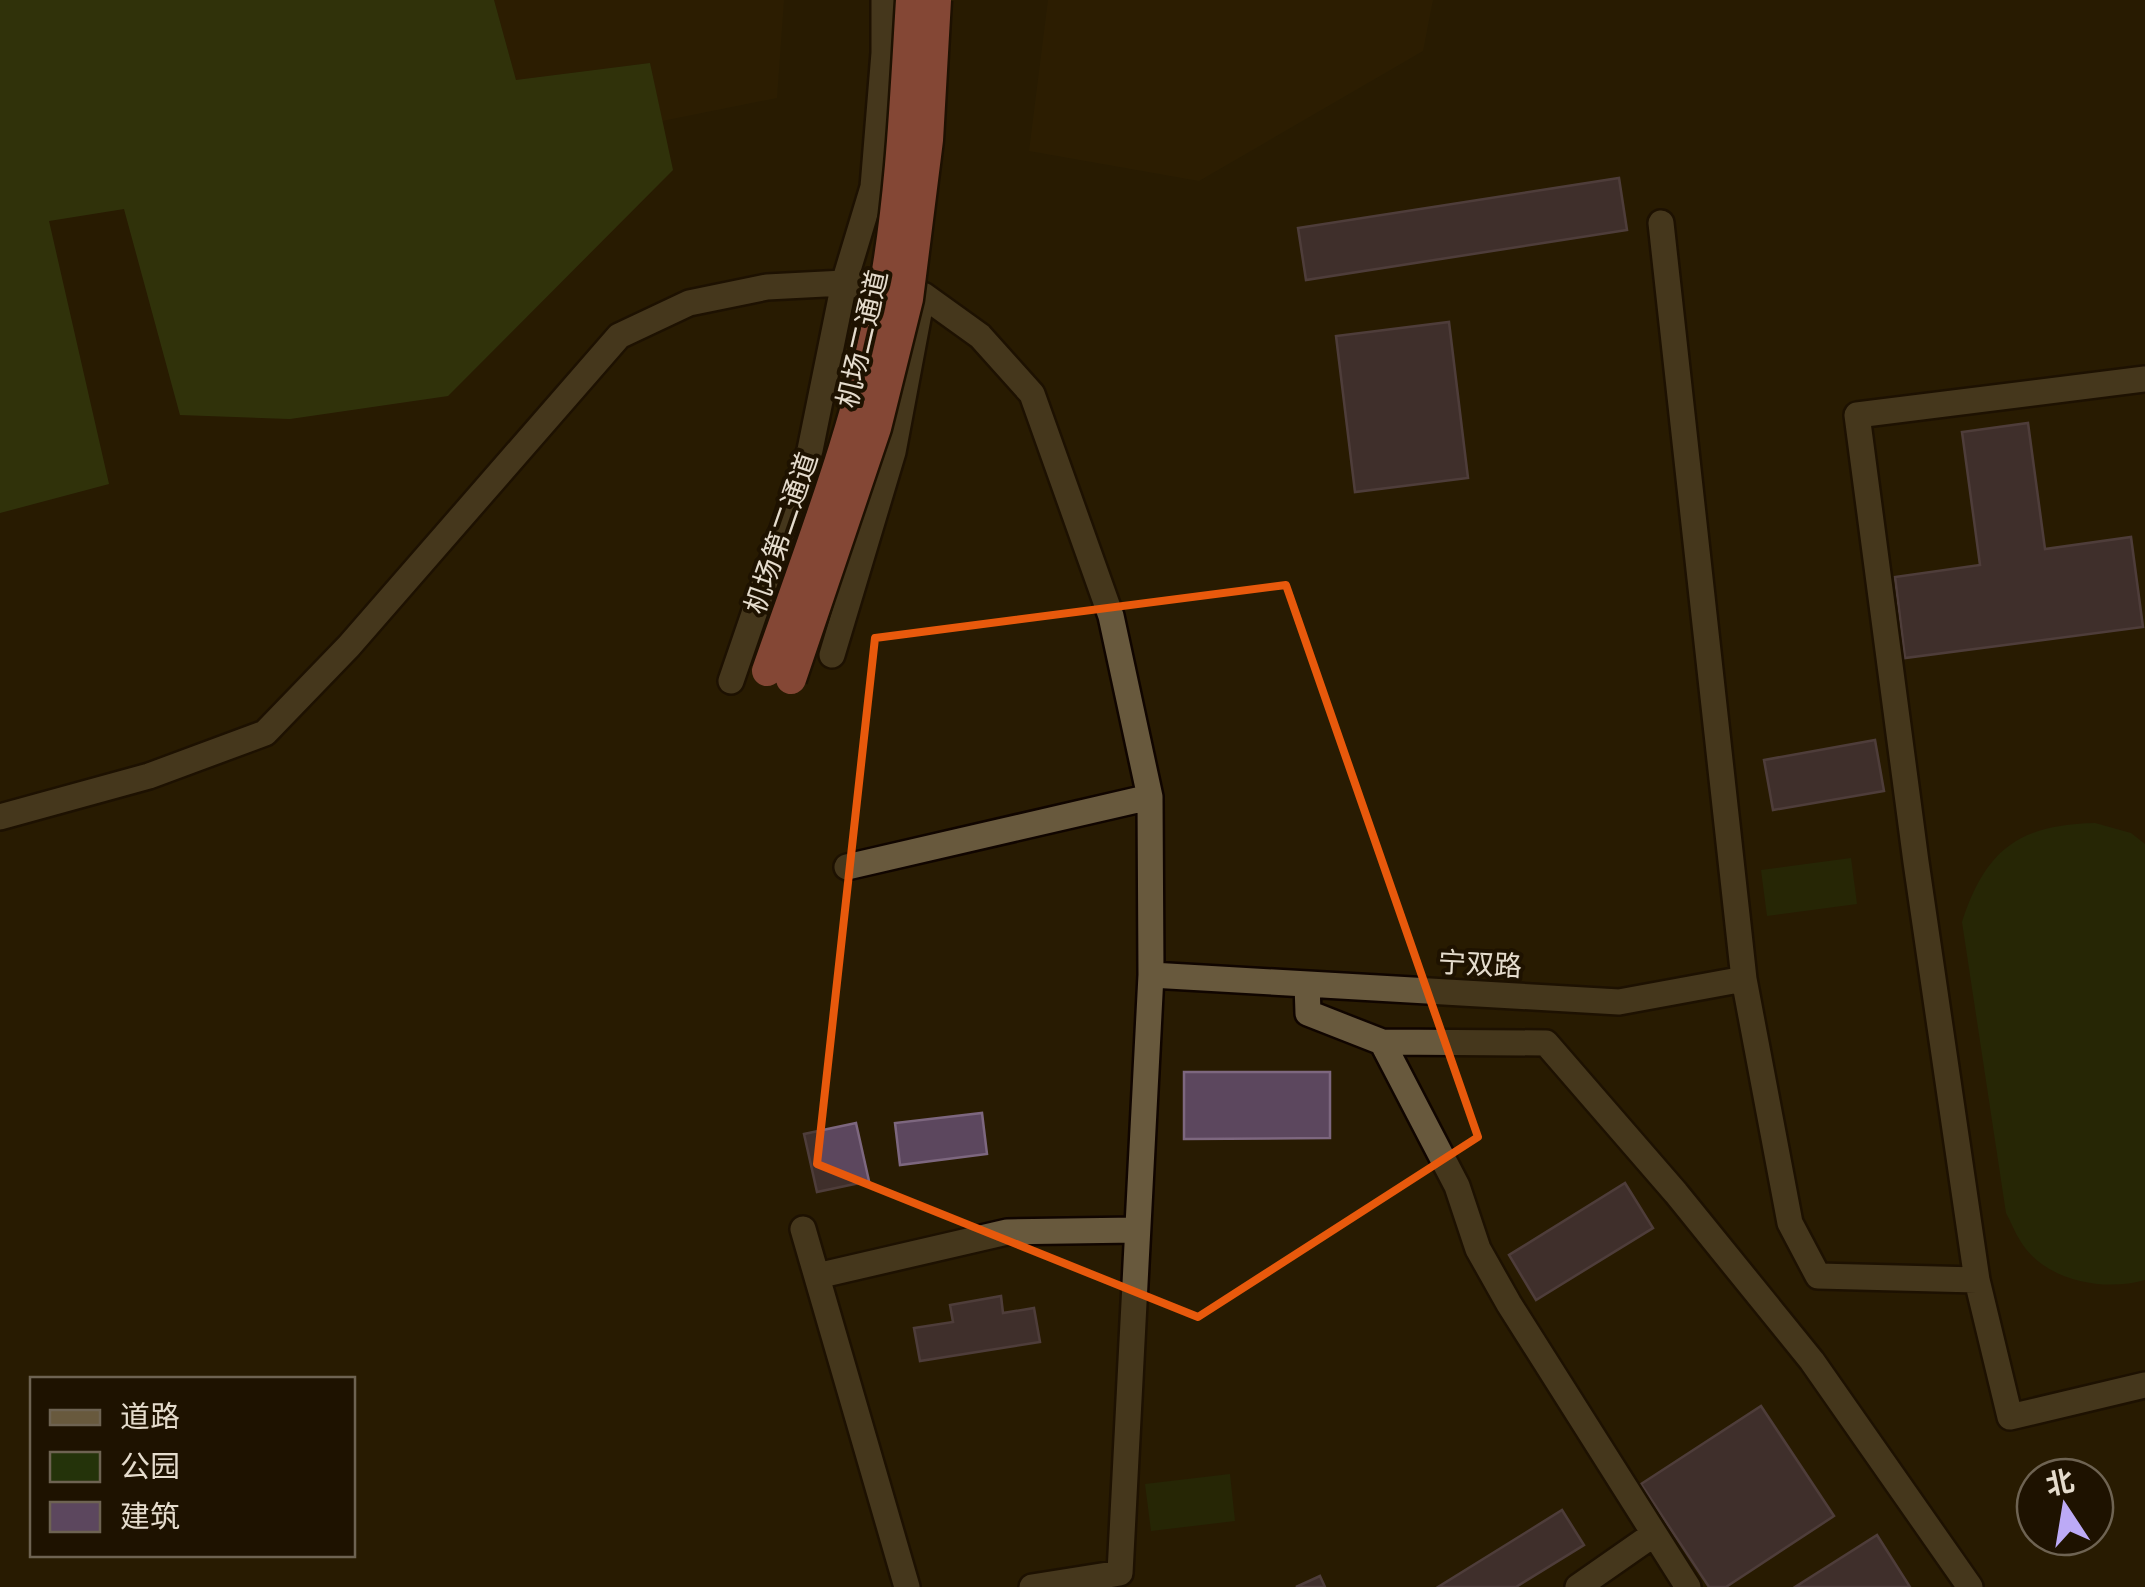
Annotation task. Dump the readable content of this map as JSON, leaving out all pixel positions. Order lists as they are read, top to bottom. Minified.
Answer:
{"streets":{"highway":["机场二通道","机场第二通道"],"street":["宁双路"]},"crossings":[["机场二通道","机场第二通道"]],"legend":["道路","公园","建筑"],"north":"top"}
